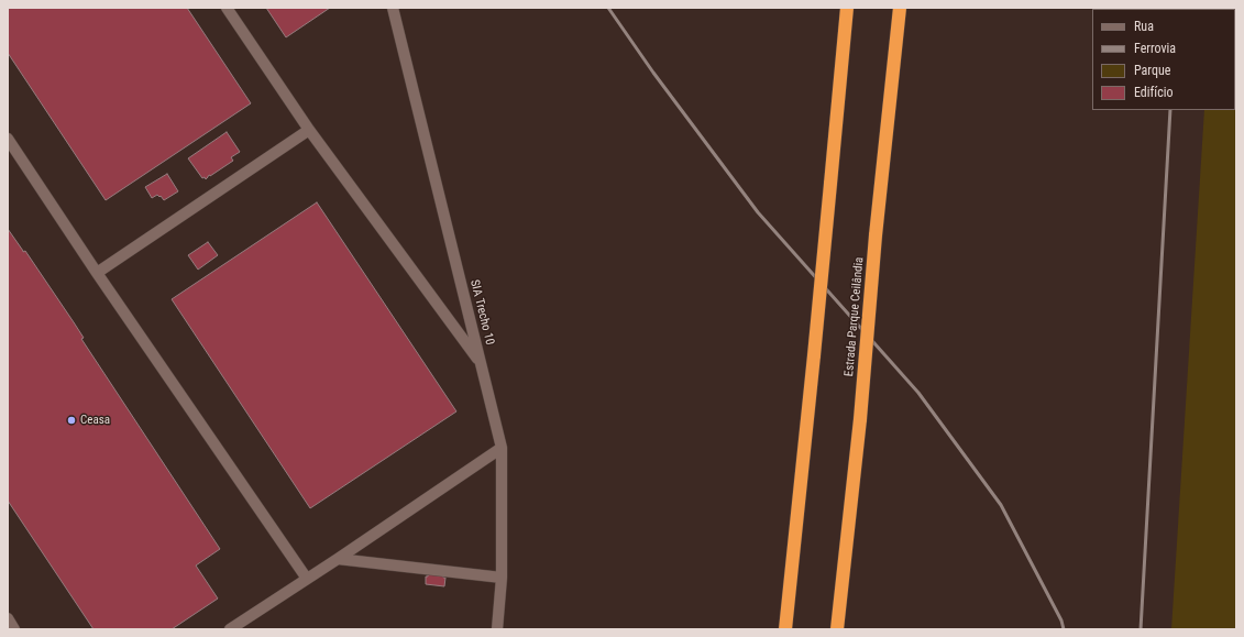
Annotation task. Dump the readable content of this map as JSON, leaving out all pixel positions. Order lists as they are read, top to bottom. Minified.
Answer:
{"streets":{"highway":["Estrada Parque Ceilândia"],"lane":["SIA Trecho 10"]},"places":["Ceasa"],"legend":["Rua","Ferrovia","Parque","Edifício"]}
